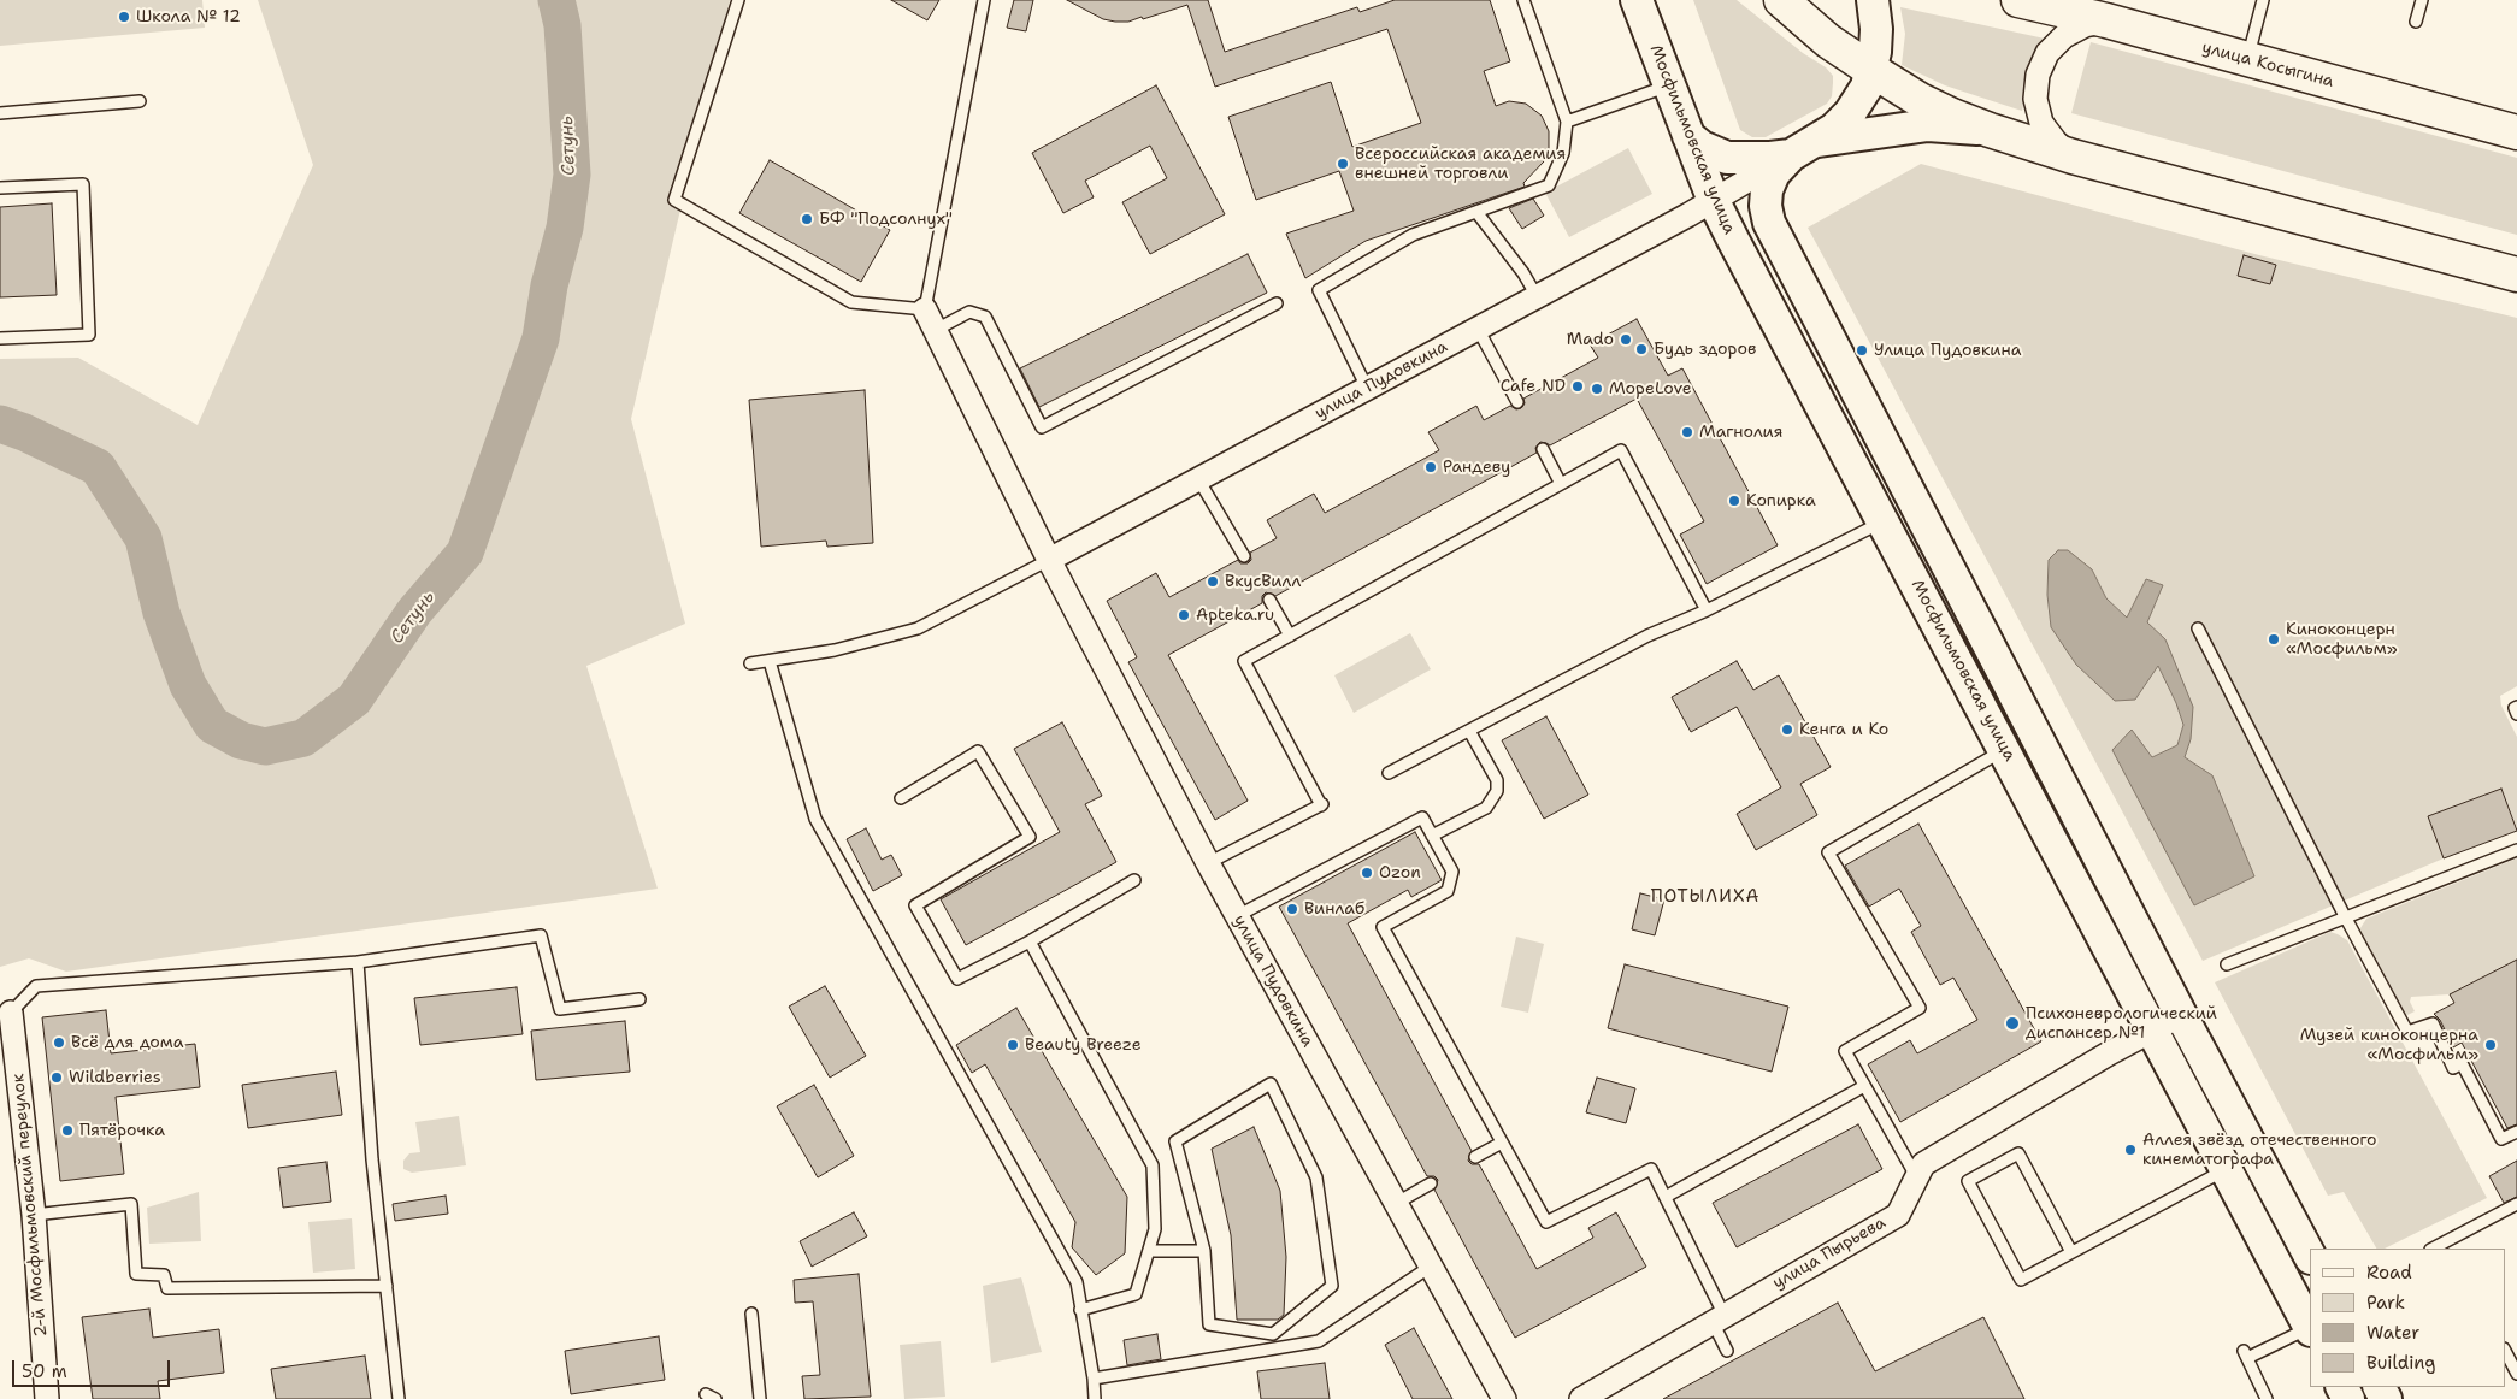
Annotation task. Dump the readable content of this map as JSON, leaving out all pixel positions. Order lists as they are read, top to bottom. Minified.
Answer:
{"streets":{"main road":["улица Косыгина","Мосфильмовская улица"],"street":["улица Пудовкина","2-й Мосфильмовский переулок","улица Пырьева"]},"crossings":[["Мосфильмовская улица","улица Пудовкина"],["Мосфильмовская улица","улица Пырьева"]],"districts":["ПОТЫЛИХА"],"water":["Сетунь"],"places":["Школа № 12","Всероссийская академия внешней торговли","БФ \"Подсолнух\"","Mado","Будь здоров","Улица Пудовкина","Cafe ND","МореLove","Магнолия","Рандеву","Копирка","ВкусВилл","Apteka.ru","Киноконцерн «Мосфильм»","Кенга и Ко","Ozon","Винлаб","Психоневрологический диспансер №1","Всё для дома","Beauty Breeze","Музей киноконцерна «Мосфильм»","Wildberries","Пятёрочка","Аллея звёзд отечественного кинематографа"],"legend":["Road","Park","Water","Building"],"scale_bar":"50 m"}
